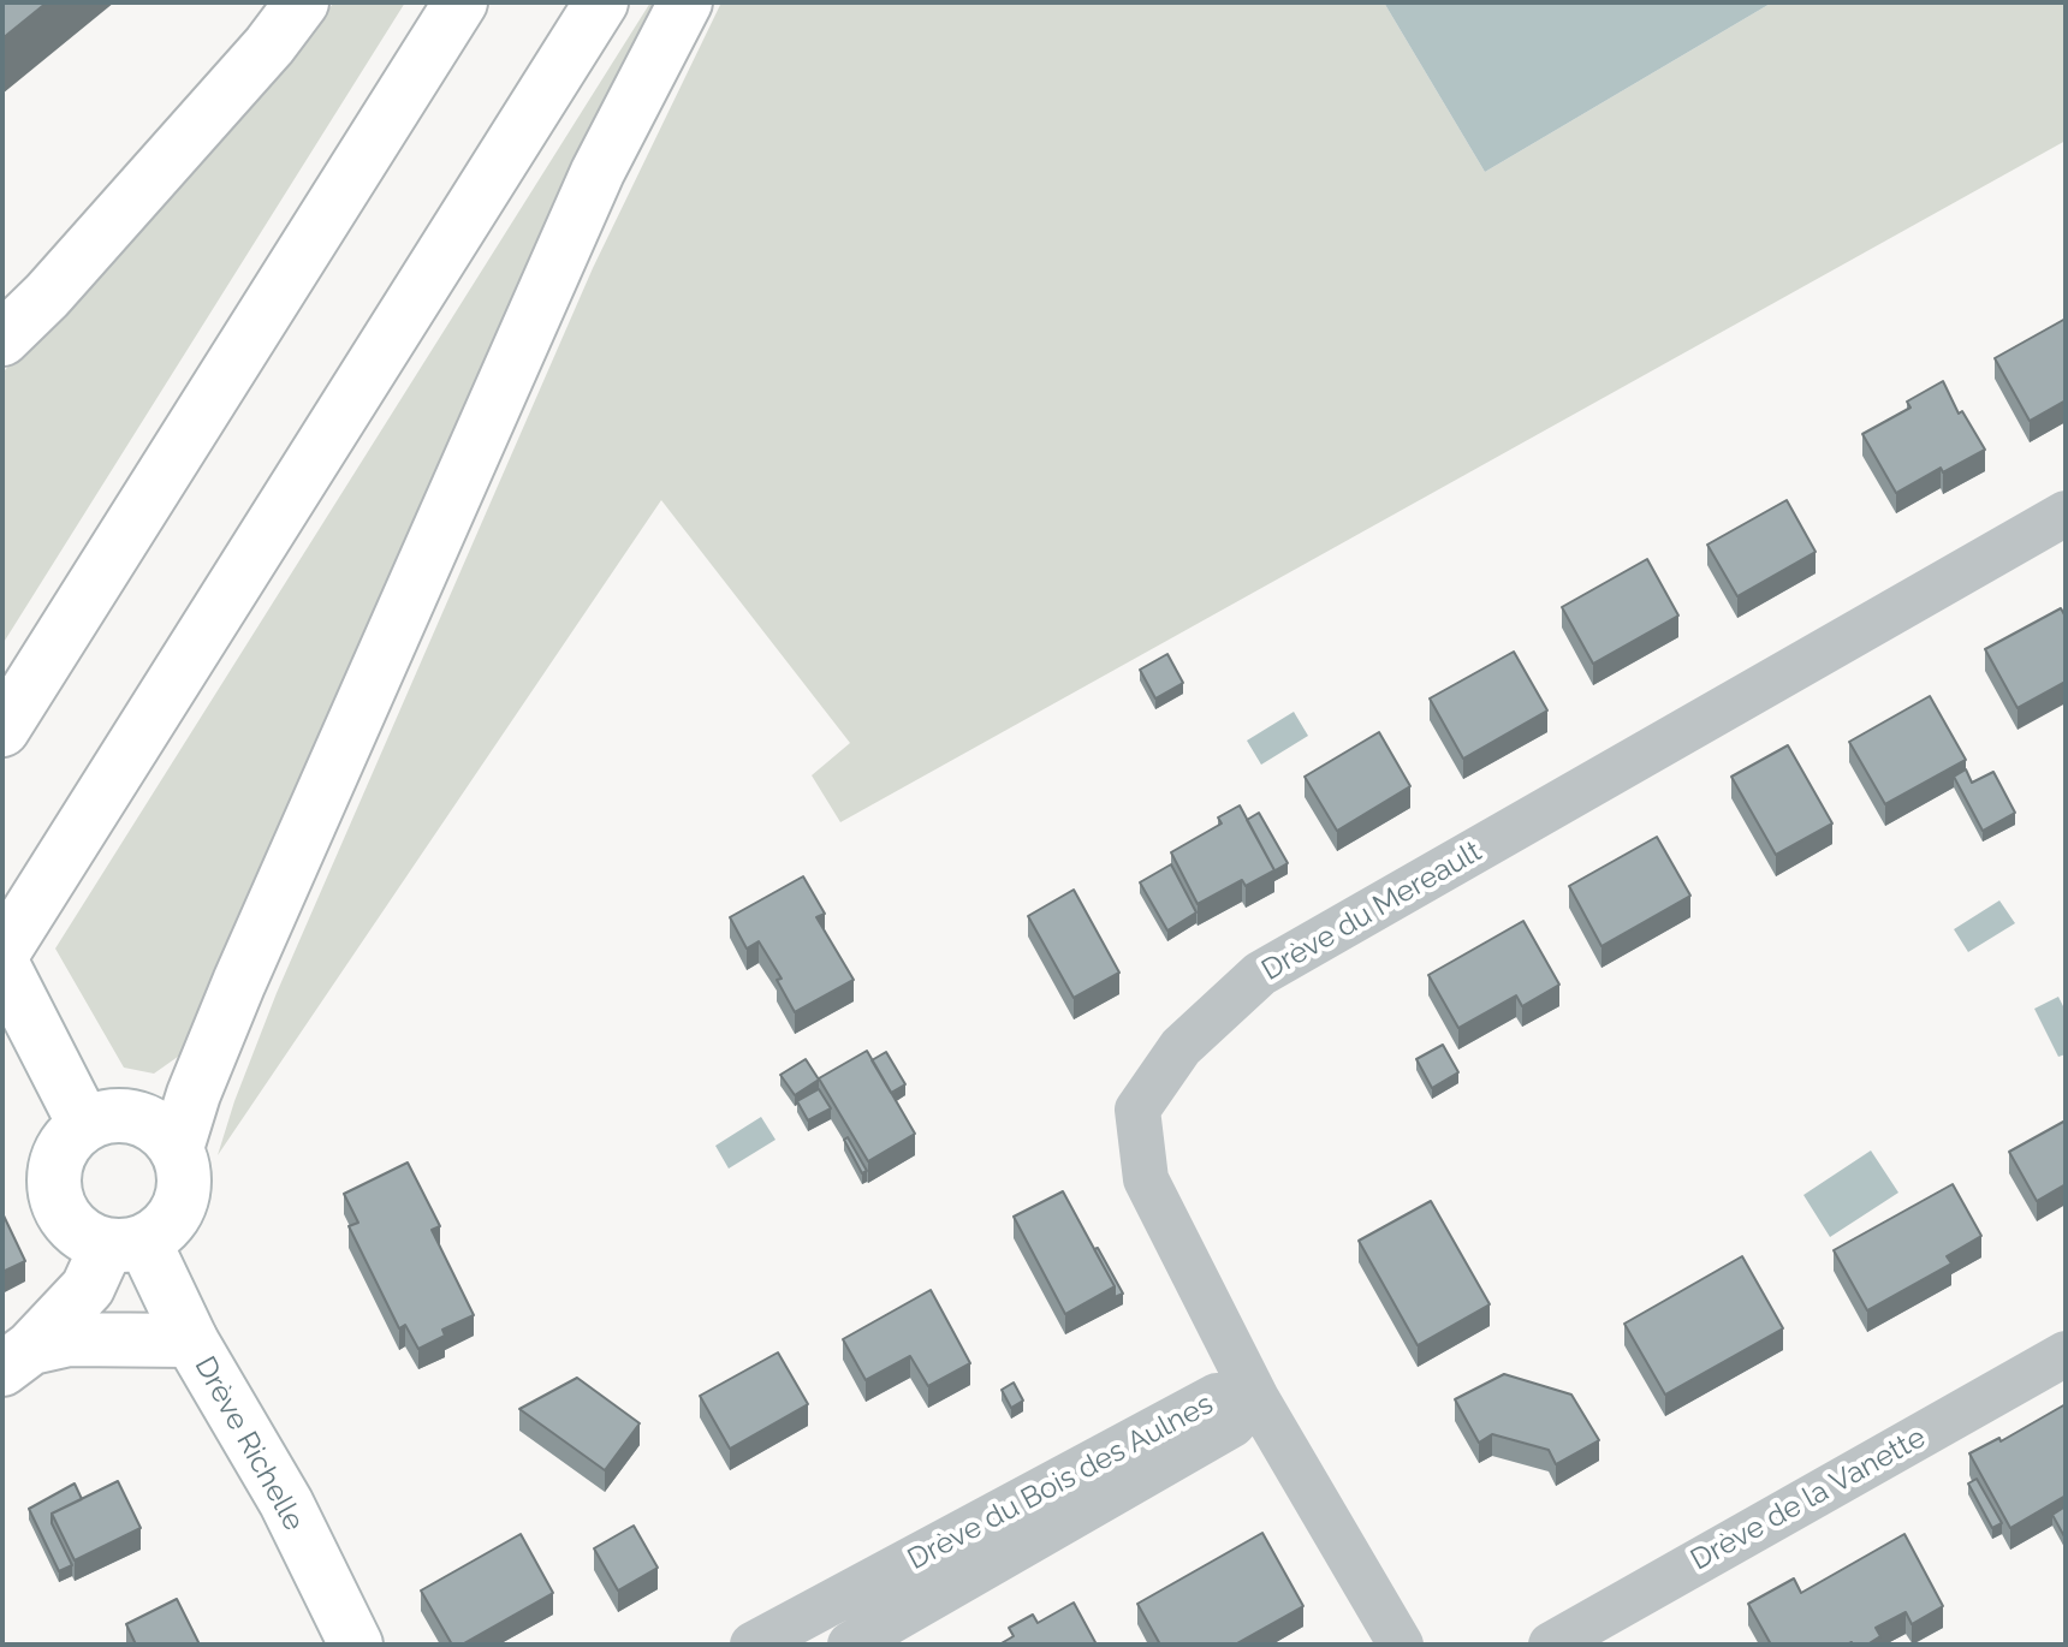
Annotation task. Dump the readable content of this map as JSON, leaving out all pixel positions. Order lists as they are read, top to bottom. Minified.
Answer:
{"streets":{"main road":["Drève Richelle"],"street":["Drève du Mereault","Drève du Bois des Aulnes","Drève de la Vanette"]},"crossings":[["Drève du Mereault","Drève du Bois des Aulnes"]]}
